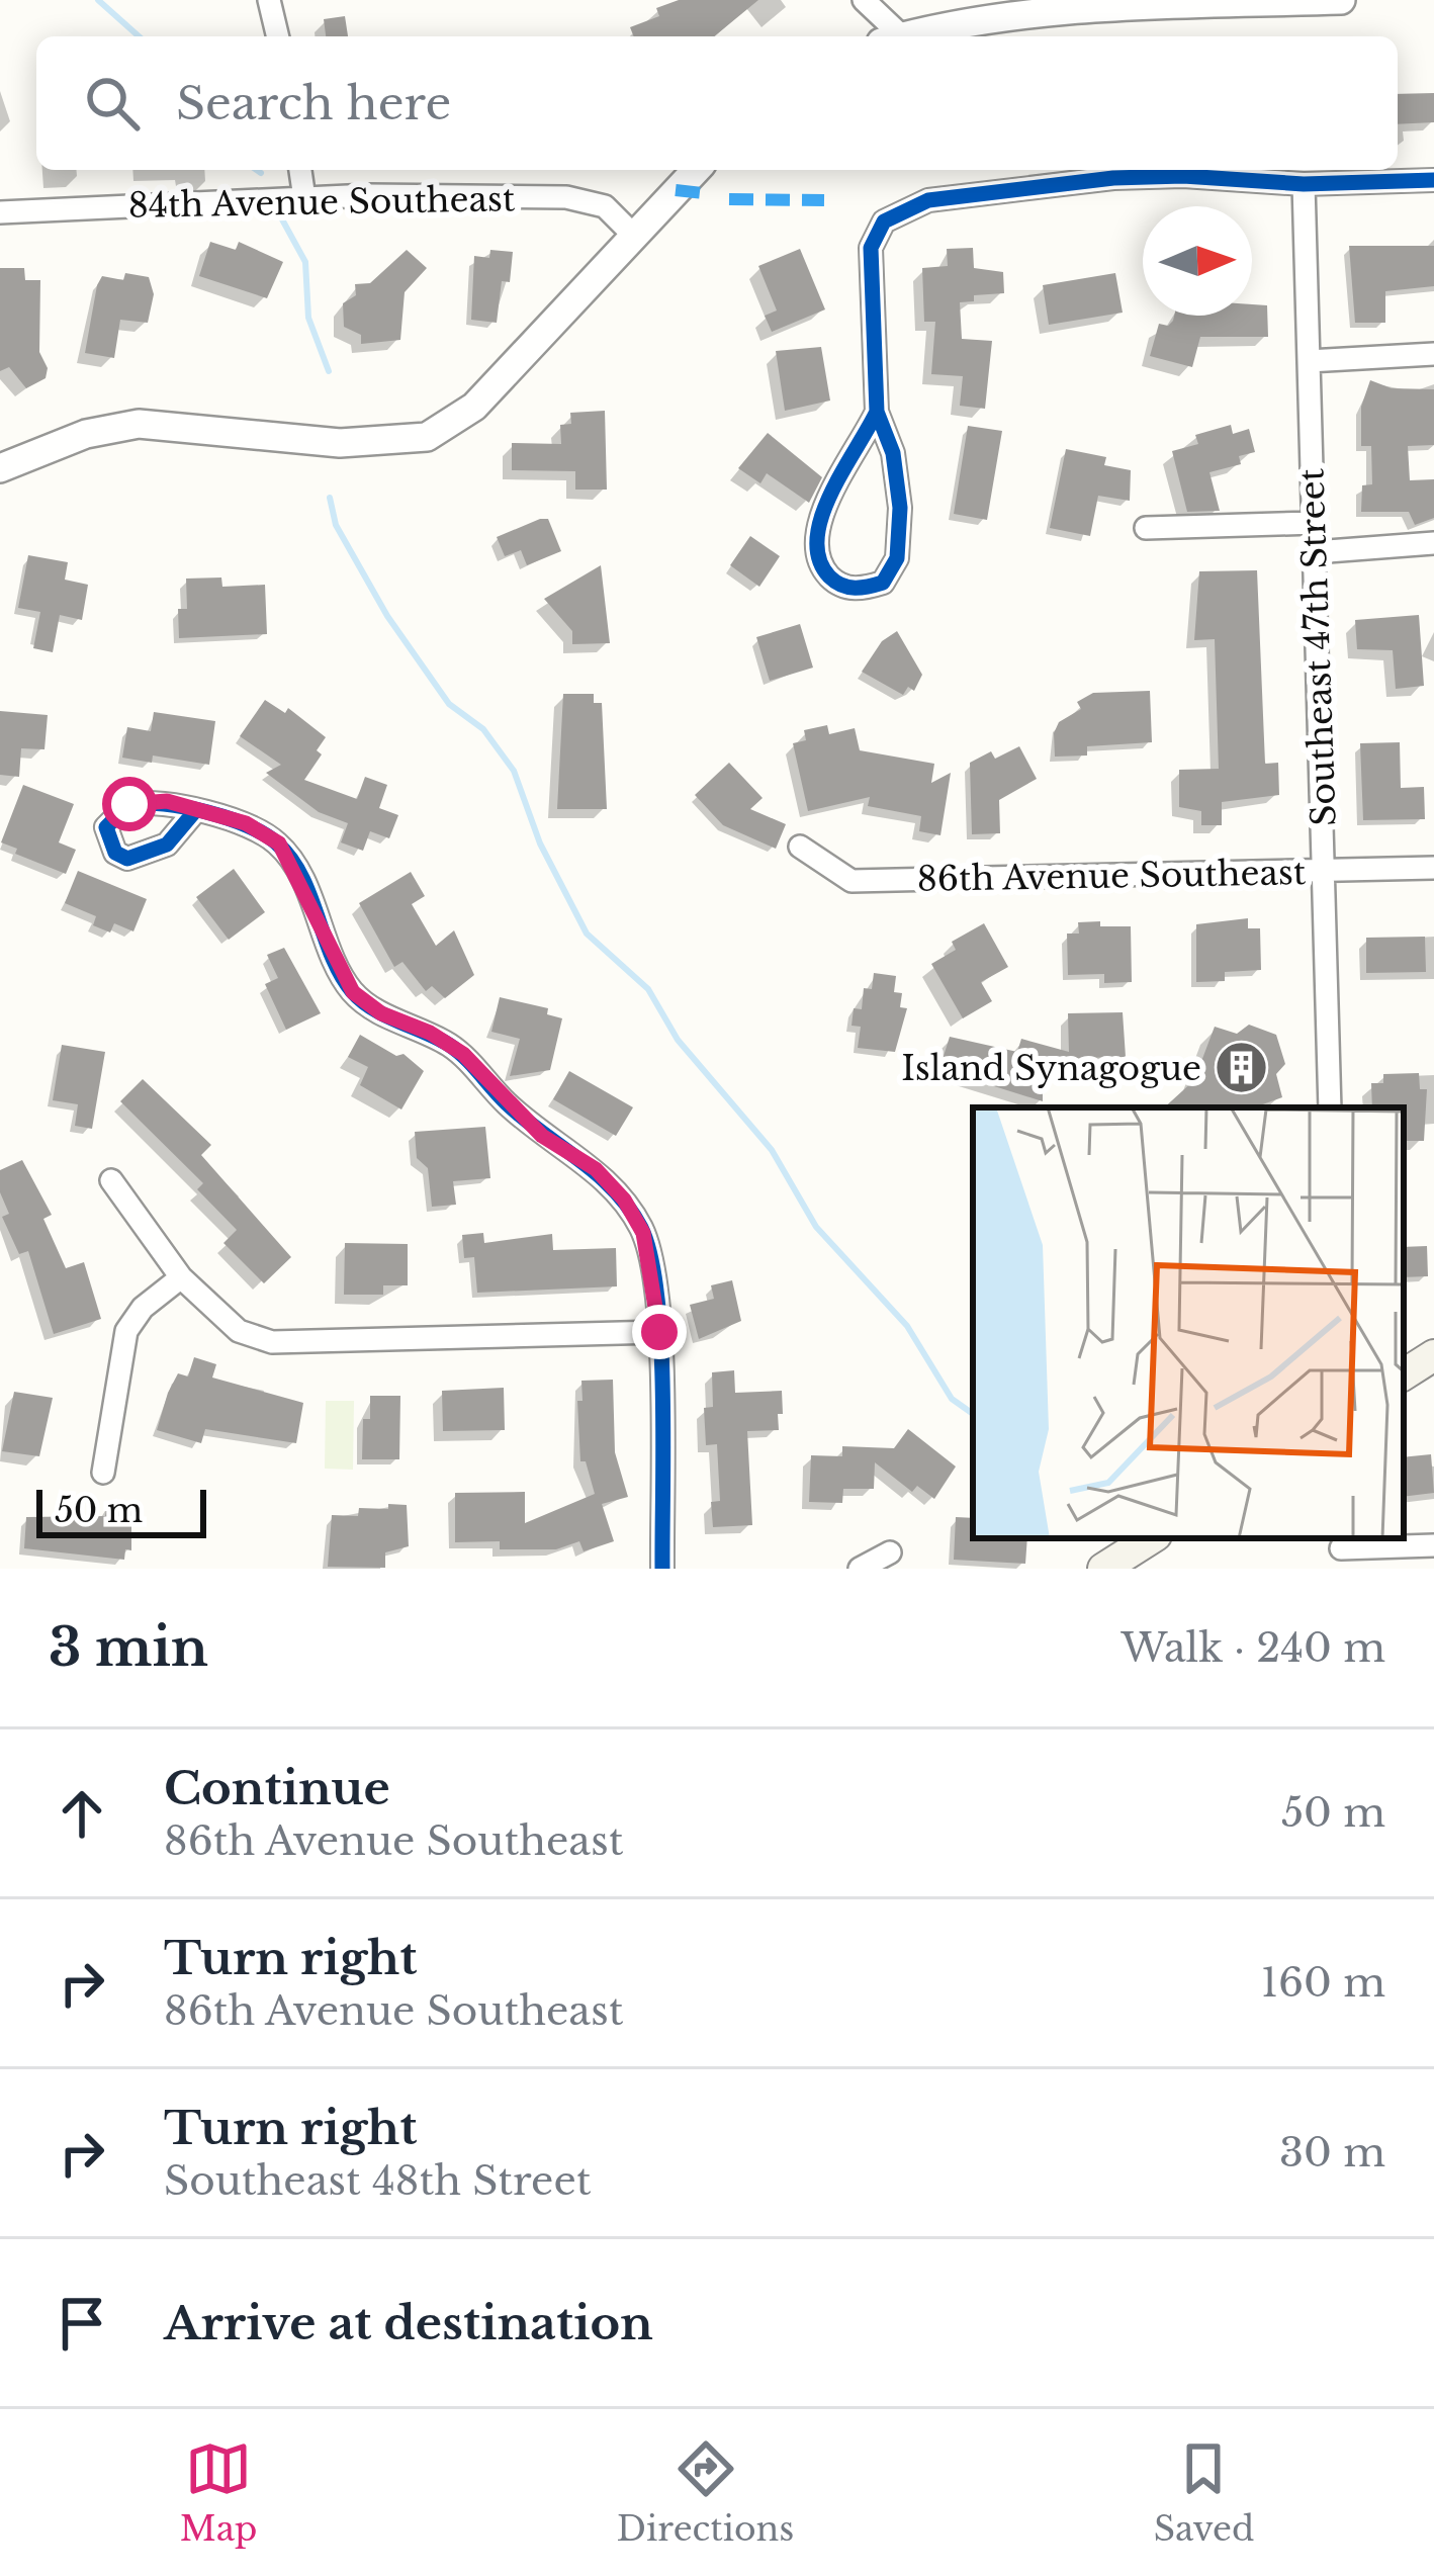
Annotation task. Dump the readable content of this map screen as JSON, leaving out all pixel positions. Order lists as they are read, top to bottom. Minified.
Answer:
{"streets":{"street":["84th Avenue Southeast","Southeast 47th Street","86th Avenue Southeast"]},"crossings":[["Southeast 47th Street","86th Avenue Southeast"]],"places":{"building":["Island Synagogue"]},"scale_bar":"50 m","north":"right","page":{"search":"Search here","scale":"50 m","heading":["3 min","Walk · 240 m"],"list":[["Continue","86th Avenue Southeast","50 m"],["Turn right","86th Avenue Southeast","160 m"],["Turn right","Southeast 48th Street","30 m"],"Arrive at destination"],"nav":["Map","Directions","Saved"]}}
